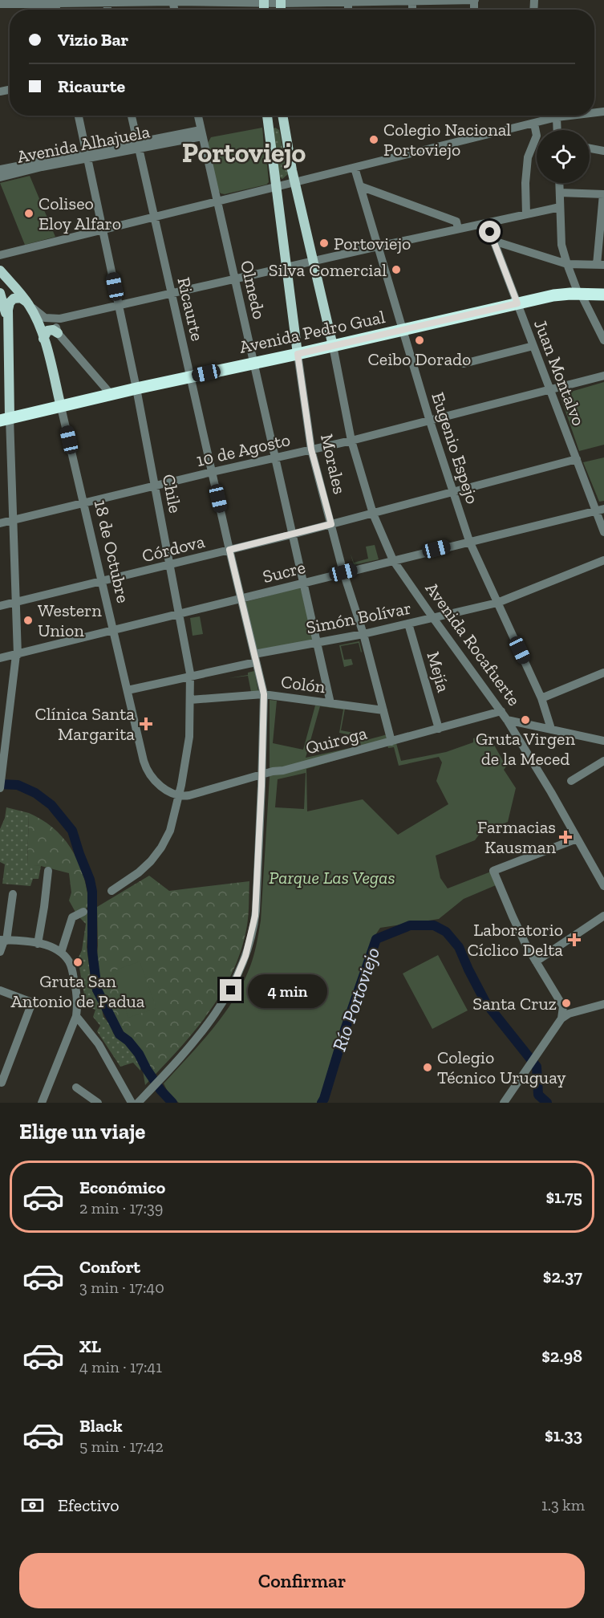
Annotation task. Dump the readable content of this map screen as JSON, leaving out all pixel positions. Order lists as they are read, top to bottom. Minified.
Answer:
{"streets":{"highway":["Avenida Pedro Gual"],"main road":["Morales","18 de Octubre","Avenida Rocafuerte"],"street":["Avenida Alhajuela","Olmedo","Ricaurte","Juan Montalvo","Eugenio Espejo","10 de Agosto","Chile","Córdova","Sucre","Simón Bolívar","Mejía","Colón","Quiroga"]},"crossings":[["Avenida Alhajuela","Olmedo"],["Avenida Alhajuela","Ricaurte"],["Avenida Alhajuela","Chile"],["Olmedo","Avenida Pedro Gual"],["Olmedo","10 de Agosto"],["Olmedo","Córdova"],["Olmedo","Sucre"],["Olmedo","Simón Bolívar"],["Olmedo","Colón"],["Ricaurte","Avenida Pedro Gual"],["Ricaurte","10 de Agosto"],["Ricaurte","Córdova"],["Ricaurte","Sucre"],["Ricaurte","Simón Bolívar"],["Ricaurte","Colón"],["Ricaurte","Quiroga"],["Avenida Pedro Gual","Juan Montalvo"],["Avenida Pedro Gual","Eugenio Espejo"],["Avenida Pedro Gual","Morales"],["Avenida Pedro Gual","Chile"],["Avenida Pedro Gual","18 de Octubre"],["Avenida Pedro Gual","Avenida Rocafuerte"],["Juan Montalvo","10 de Agosto"],["Juan Montalvo","Córdova"],["Juan Montalvo","Sucre"],["Eugenio Espejo","10 de Agosto"],["Eugenio Espejo","Córdova"],["Eugenio Espejo","Sucre"],["Eugenio Espejo","Simón Bolívar"],["10 de Agosto","Morales"],["10 de Agosto","Chile"],["10 de Agosto","18 de Octubre"],["10 de Agosto","Avenida Rocafuerte"],["Morales","Córdova"],["Morales","Sucre"],["Morales","Simón Bolívar"],["Morales","Colón"],["Morales","Quiroga"],["Chile","Córdova"],["Chile","18 de Octubre"],["Chile","Sucre"],["Chile","Simón Bolívar"],["Chile","Colón"],["Chile","Quiroga"],["Córdova","18 de Octubre"],["Córdova","Avenida Rocafuerte"],["18 de Octubre","Sucre"],["18 de Octubre","Simón Bolívar"],["18 de Octubre","Quiroga"],["Sucre","Avenida Rocafuerte"],["Simón Bolívar","Avenida Rocafuerte"],["Simón Bolívar","Mejía"],["Avenida Rocafuerte","Quiroga"],["Mejía","Quiroga"]],"districts":["Portoviejo"],"water":["Río Portoviejo"],"parks":["Parque Las Vegas"],"places":{"other":["Colegio Nacional Portoviejo","Coliseo Eloy Alfaro","Portoviejo","Silva Comercial","Ceibo Dorado","Western Union","Gruta Virgen de la Meced","Gruta San Antonio de Padua","Santa Cruz","Colegio Técnico Uruguay"],"health":["Clínica Santa Margarita","Farmacias Kausman","Laboratorio Cíclico Delta"]},"page":{"banner":["Vizio Bar","Ricaurte"],"bubble":"4 min","heading":"Elige un viaje","list":[{"name":"Económico","note":"2 min · 17:39","value":"$1.75"},{"name":"Confort","note":"3 min · 17:40","value":"$2.37"},{"name":"XL","note":"4 min · 17:41","value":"$2.98"},{"name":"Black","note":"5 min · 17:42","value":"$1.33"}],"pay":["Efectivo","1.3 km"],"buttons":"Confirmar"}}
